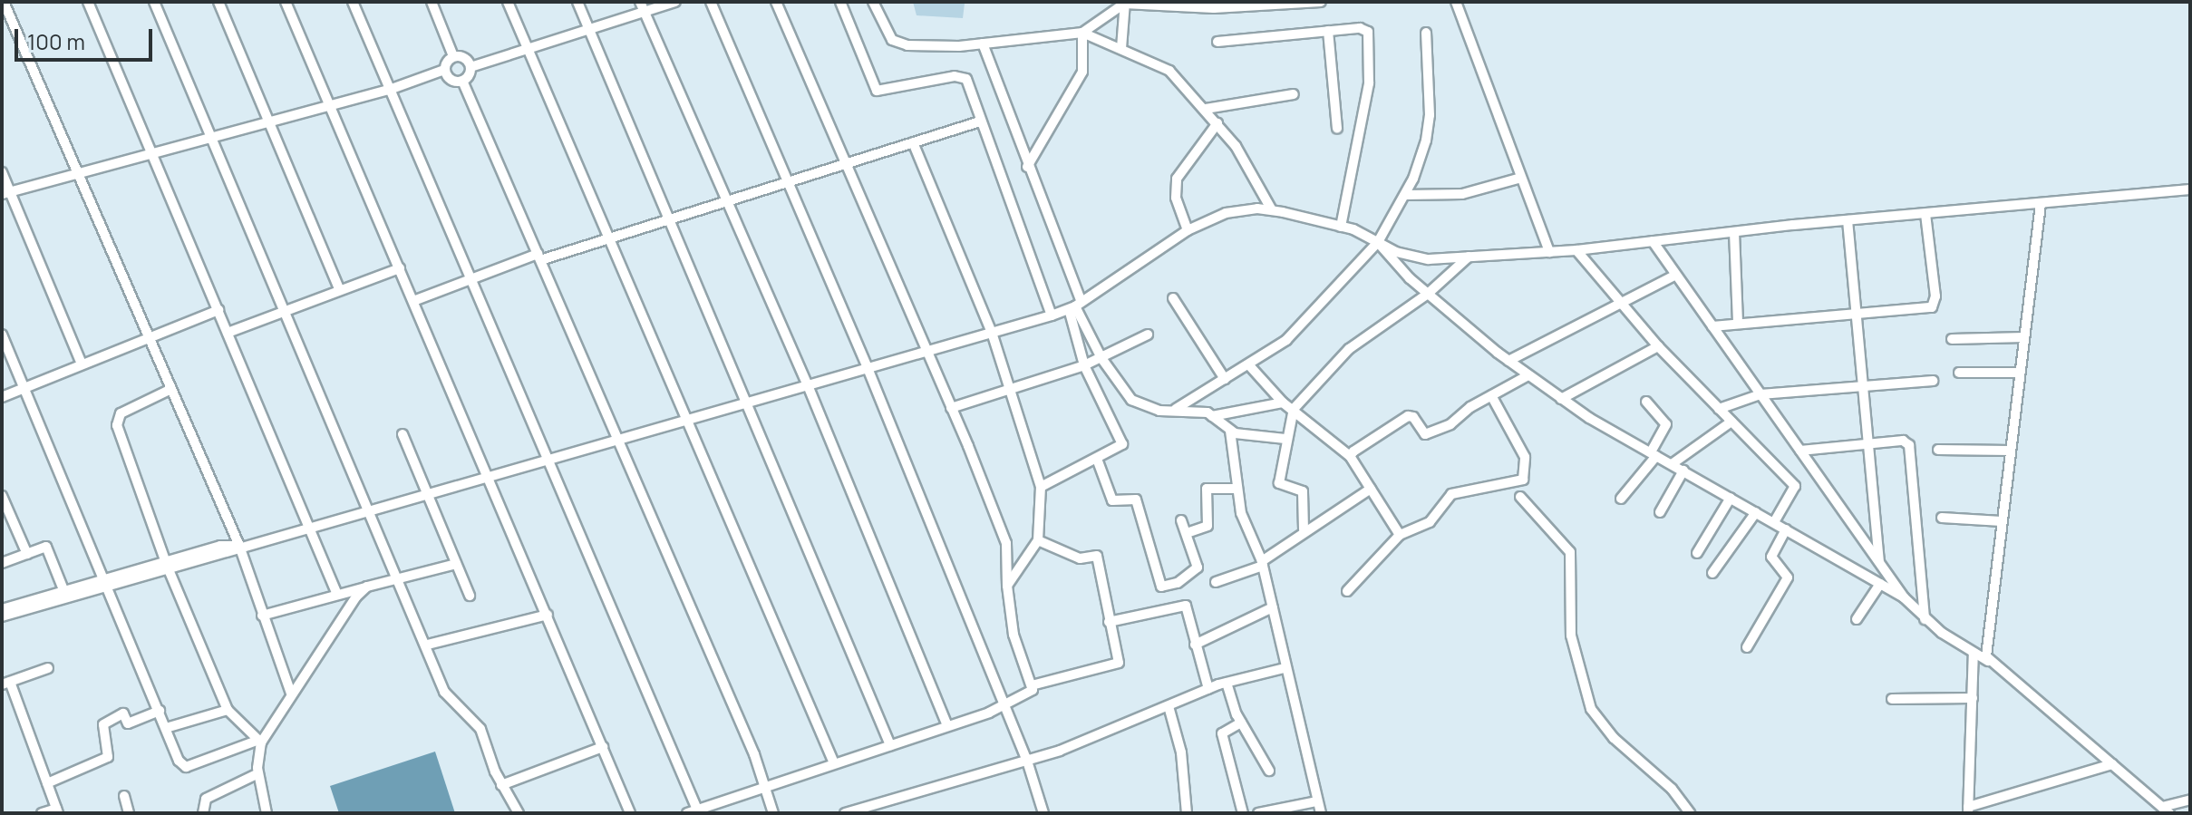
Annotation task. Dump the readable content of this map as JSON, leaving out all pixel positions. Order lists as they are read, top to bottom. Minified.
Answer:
{"scale_bar":"100 m"}
